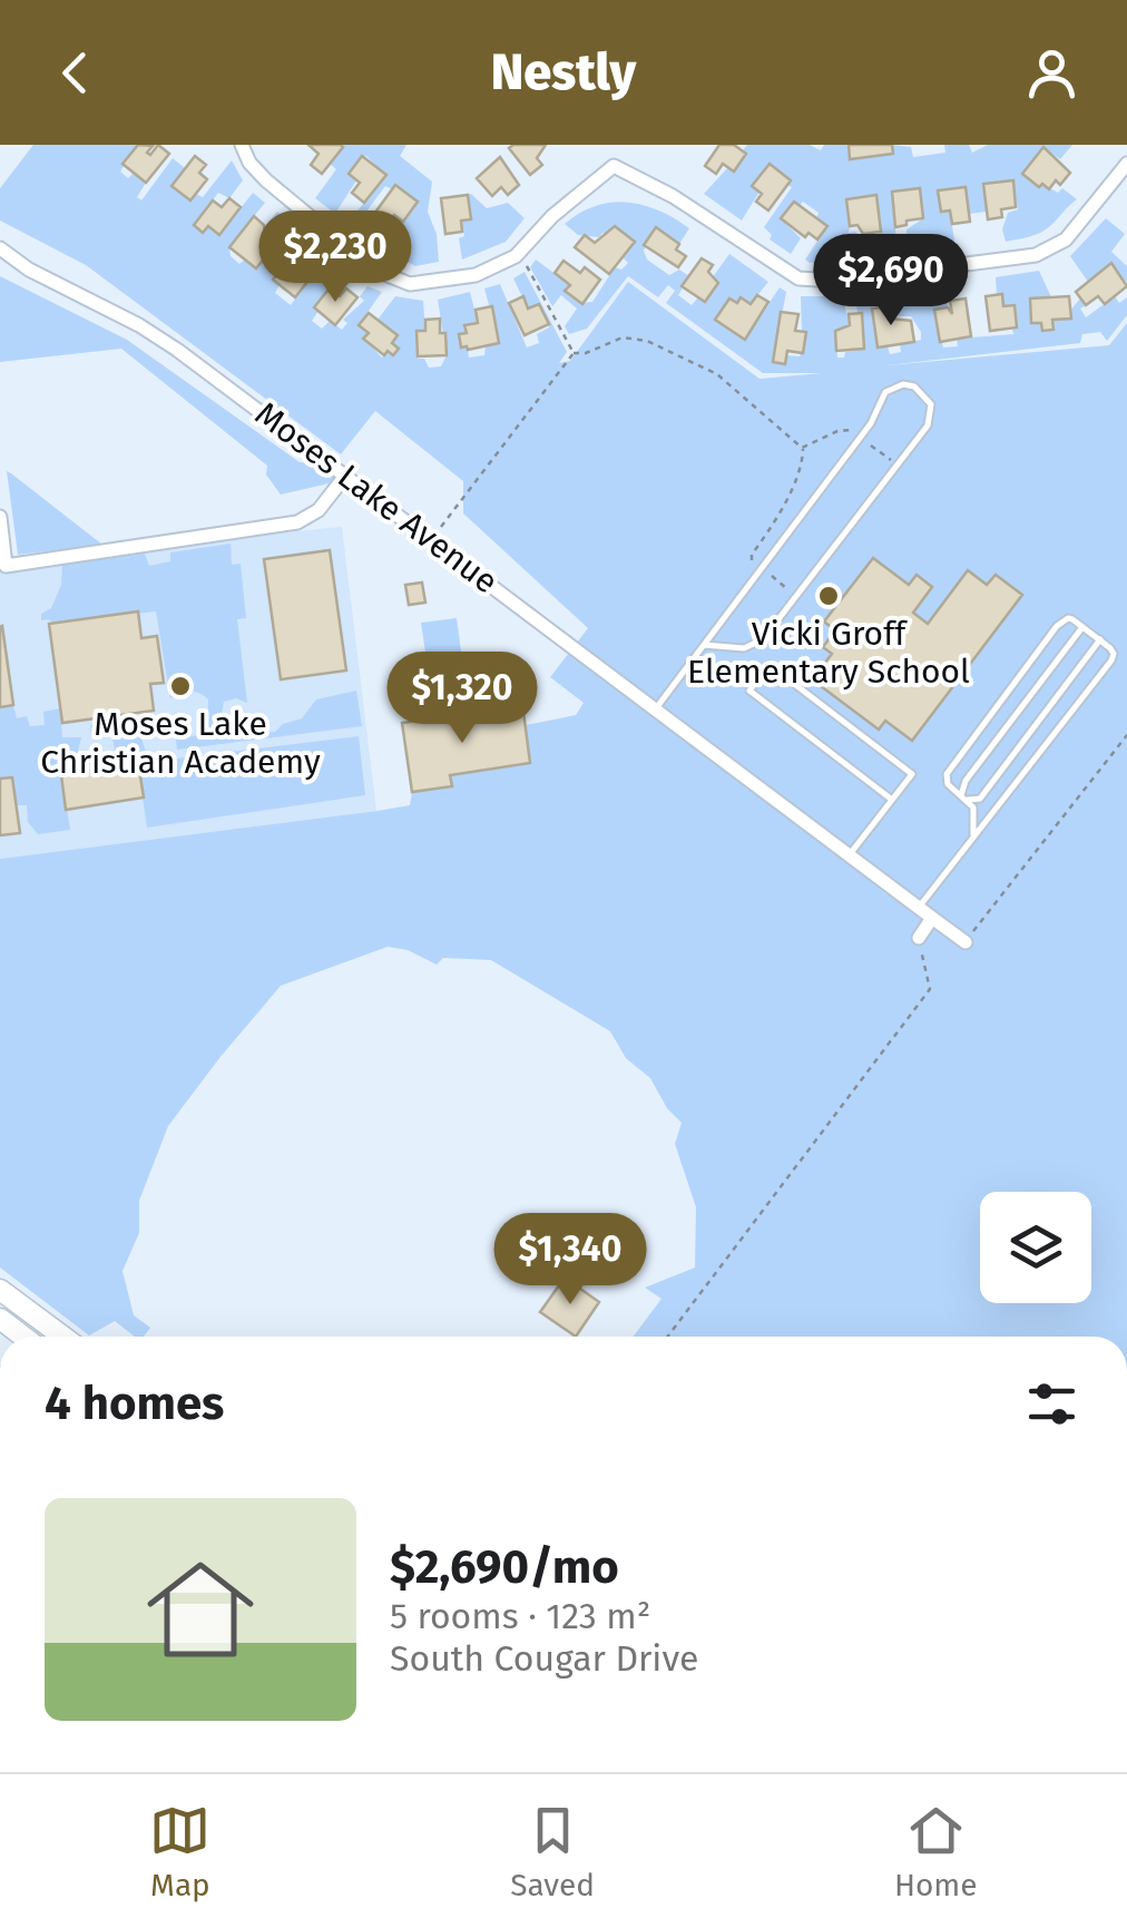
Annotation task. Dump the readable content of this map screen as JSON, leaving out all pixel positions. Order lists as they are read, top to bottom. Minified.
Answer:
{"streets":{"street":["Moses Lake Avenue"]},"places":["Vicki Groff Elementary School","Moses Lake Christian Academy"],"page":{"header":"Nestly","price":["$2,230","$2,690","$1,320","$1,340"],"heading":"4 homes","list":[{"name":"$2,690/mo","note":"5 rooms · 123 m² · South Cougar Drive"}],"tabs":["Map","Saved","Home"]}}
